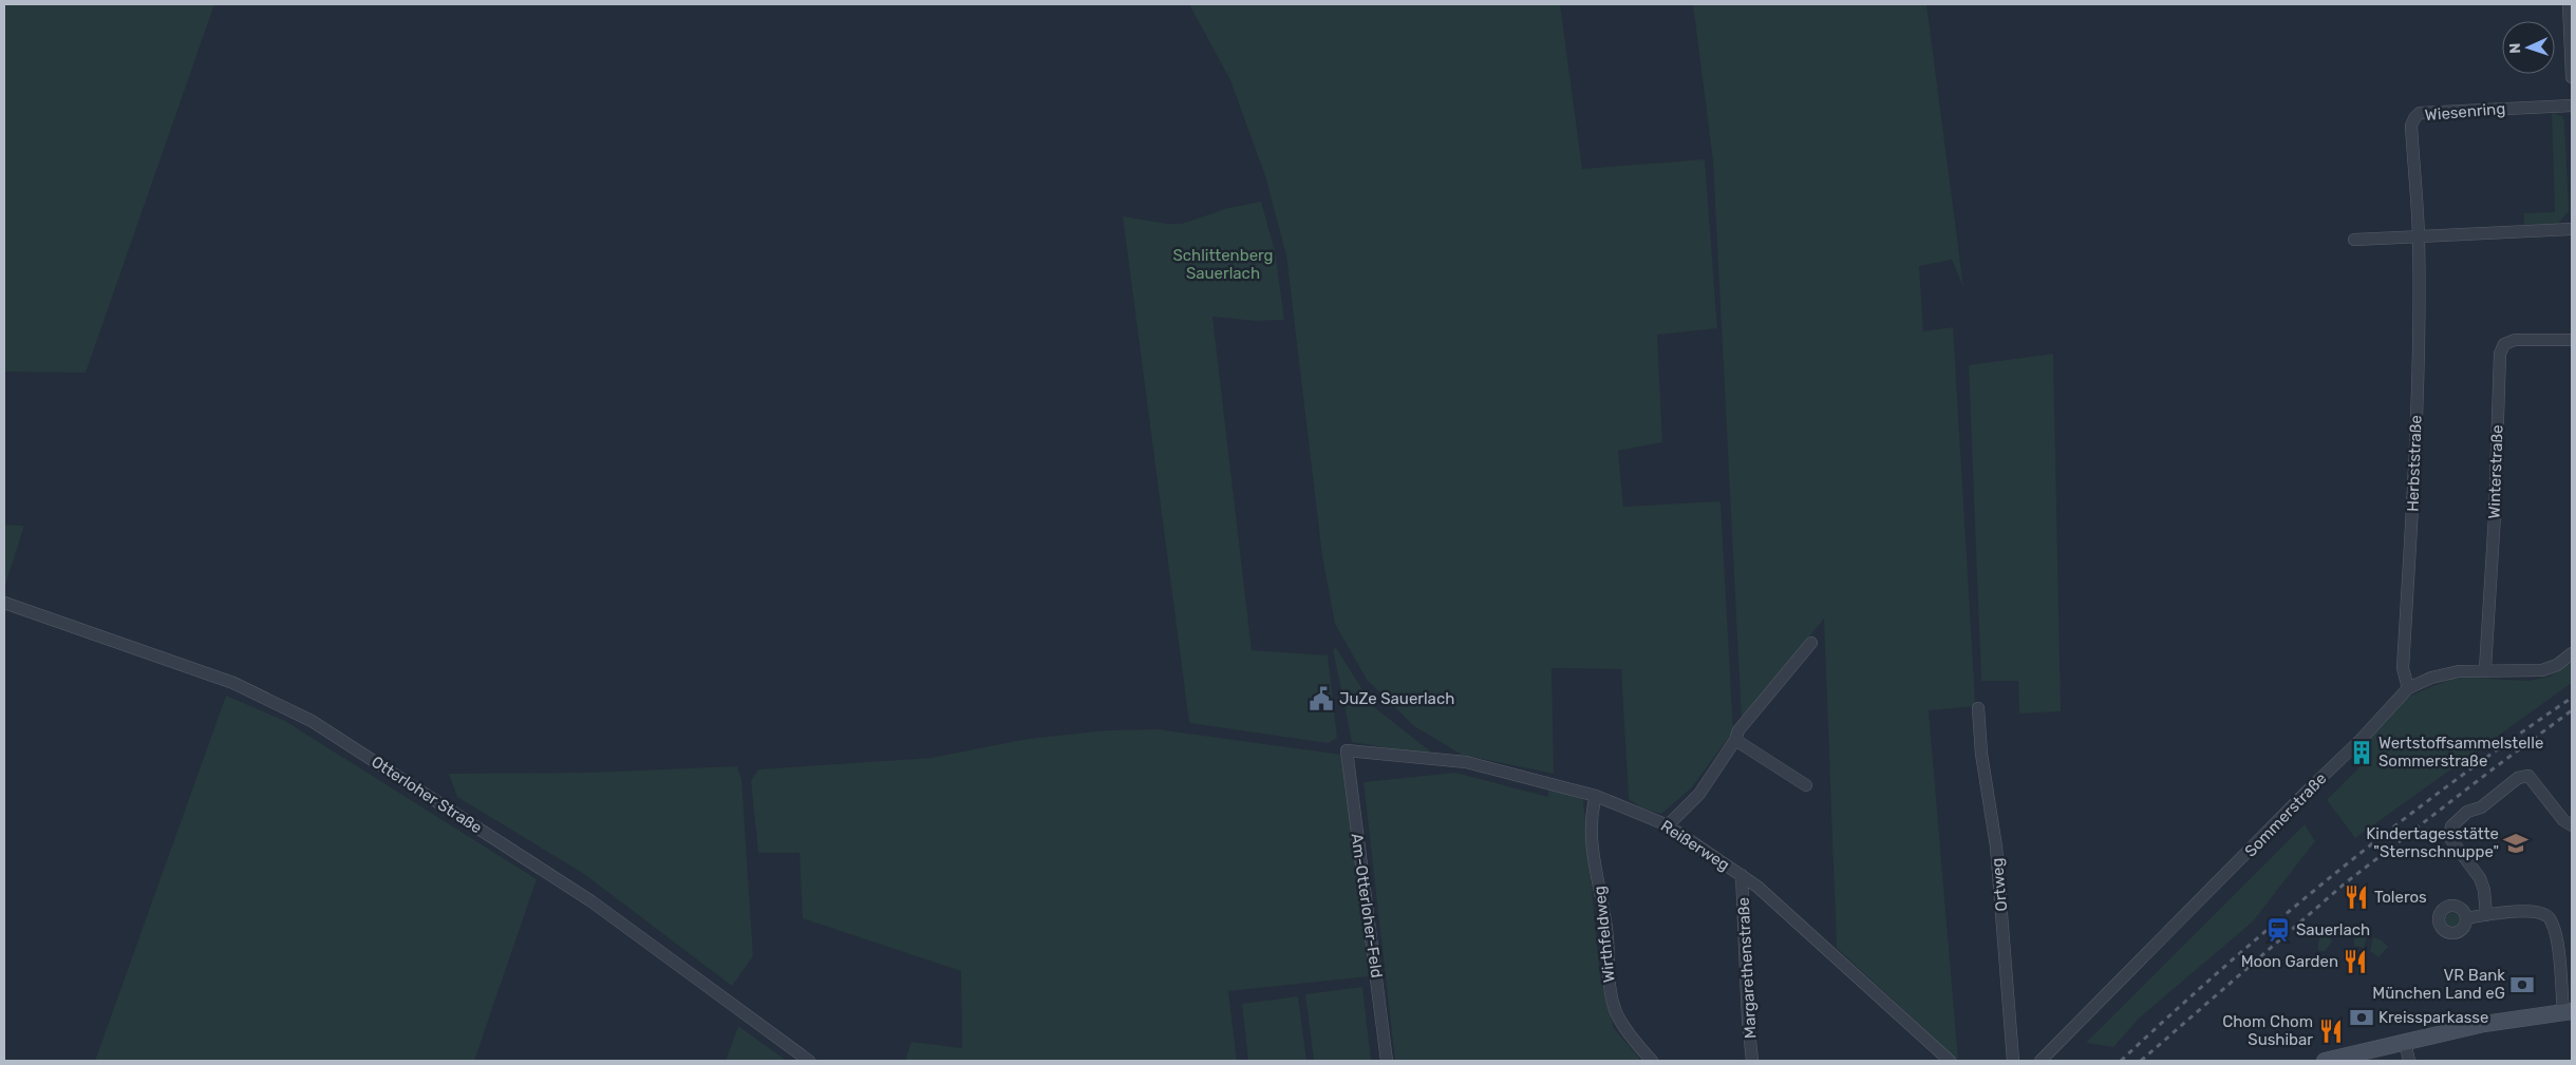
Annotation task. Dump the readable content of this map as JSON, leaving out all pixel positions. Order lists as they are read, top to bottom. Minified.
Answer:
{"streets":{"street":["Wiesenring","Herbststraße","Winterstraße","Otterloher Straße","Sommerstraße","Reißerweg","Ortweg","Am-Otterloher-Feld","Wirthfeldweg","Margarethenstraße"]},"crossings":[["Wiesenring","Herbststraße"],["Herbststraße","Sommerstraße"],["Winterstraße","Sommerstraße"],["Reißerweg","Am-Otterloher-Feld"],["Reißerweg","Wirthfeldweg"],["Reißerweg","Margarethenstraße"]],"parks":["Schlittenberg Sauerlach"],"places":{"public building":["JuZe Sauerlach"],"building":["Wertstoffsammelstelle Sommerstraße"],"school or university":["Kindertagesstätte \"Sternschnuppe\""],"restaurant":["Toleros","Moon Garden","Chom Chom Sushibar"],"station":["Sauerlach"],"bank":["VR Bank München Land eG","Kreissparkasse"]},"north":"left"}
